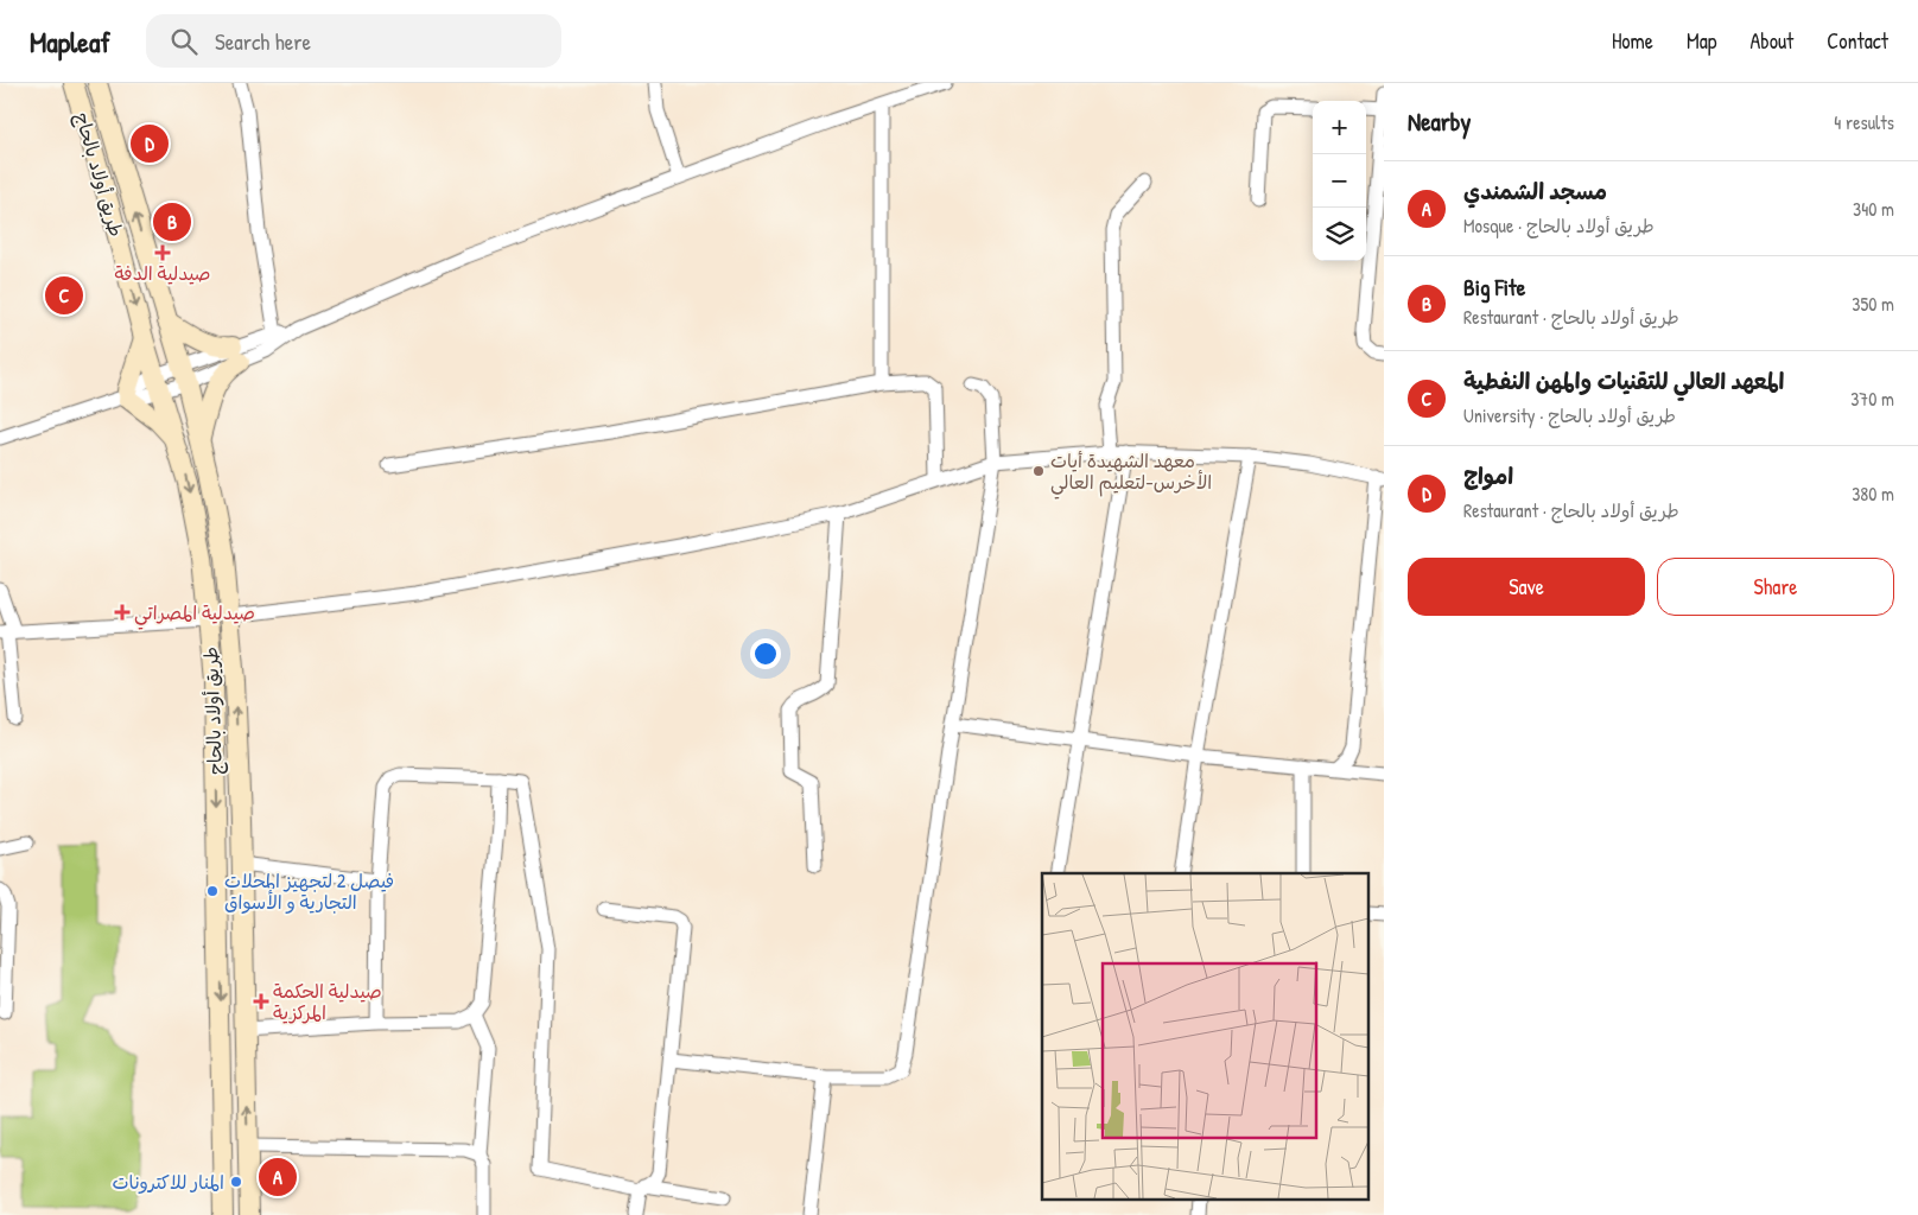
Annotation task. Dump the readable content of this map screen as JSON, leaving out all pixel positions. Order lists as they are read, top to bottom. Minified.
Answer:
{"streets":{"main road":["طريق أولاد بالحاج"]},"places":{"health":["صيدلية الدفة","صيدلية المصراتي","صيدلية الحكمة المركزية"],"other":["معهد الشهيدة أيات الأخرس-لتعليم العالي","فيصل 2 لتجهيز المحلات التجارية و الأسواق","المنار للاكترونات"]},"page":{"header":"Mapleaf","search":"Search here","nav":["Home","Map","About","Contact"],"heading":["Nearby","4 results"],"map_buttons":["+","−"],"pins":["D","B","C","A"],"list":[{"mark":"A","name":"مسجد الشمندي","note":"Mosque · طريق أولاد بالحاج","value":"340 m"},{"mark":"B","name":"Big Fite","note":"Restaurant · طريق أولاد بالحاج","value":"350 m"},{"mark":"C","name":"المعهد العالي للتقنيات والمهن النفطية","note":"University · طريق أولاد بالحاج","value":"370 m"},{"mark":"D","name":"امواج","note":"Restaurant · طريق أولاد بالحاج","value":"380 m"}],"buttons":["Save","Share"]}}
